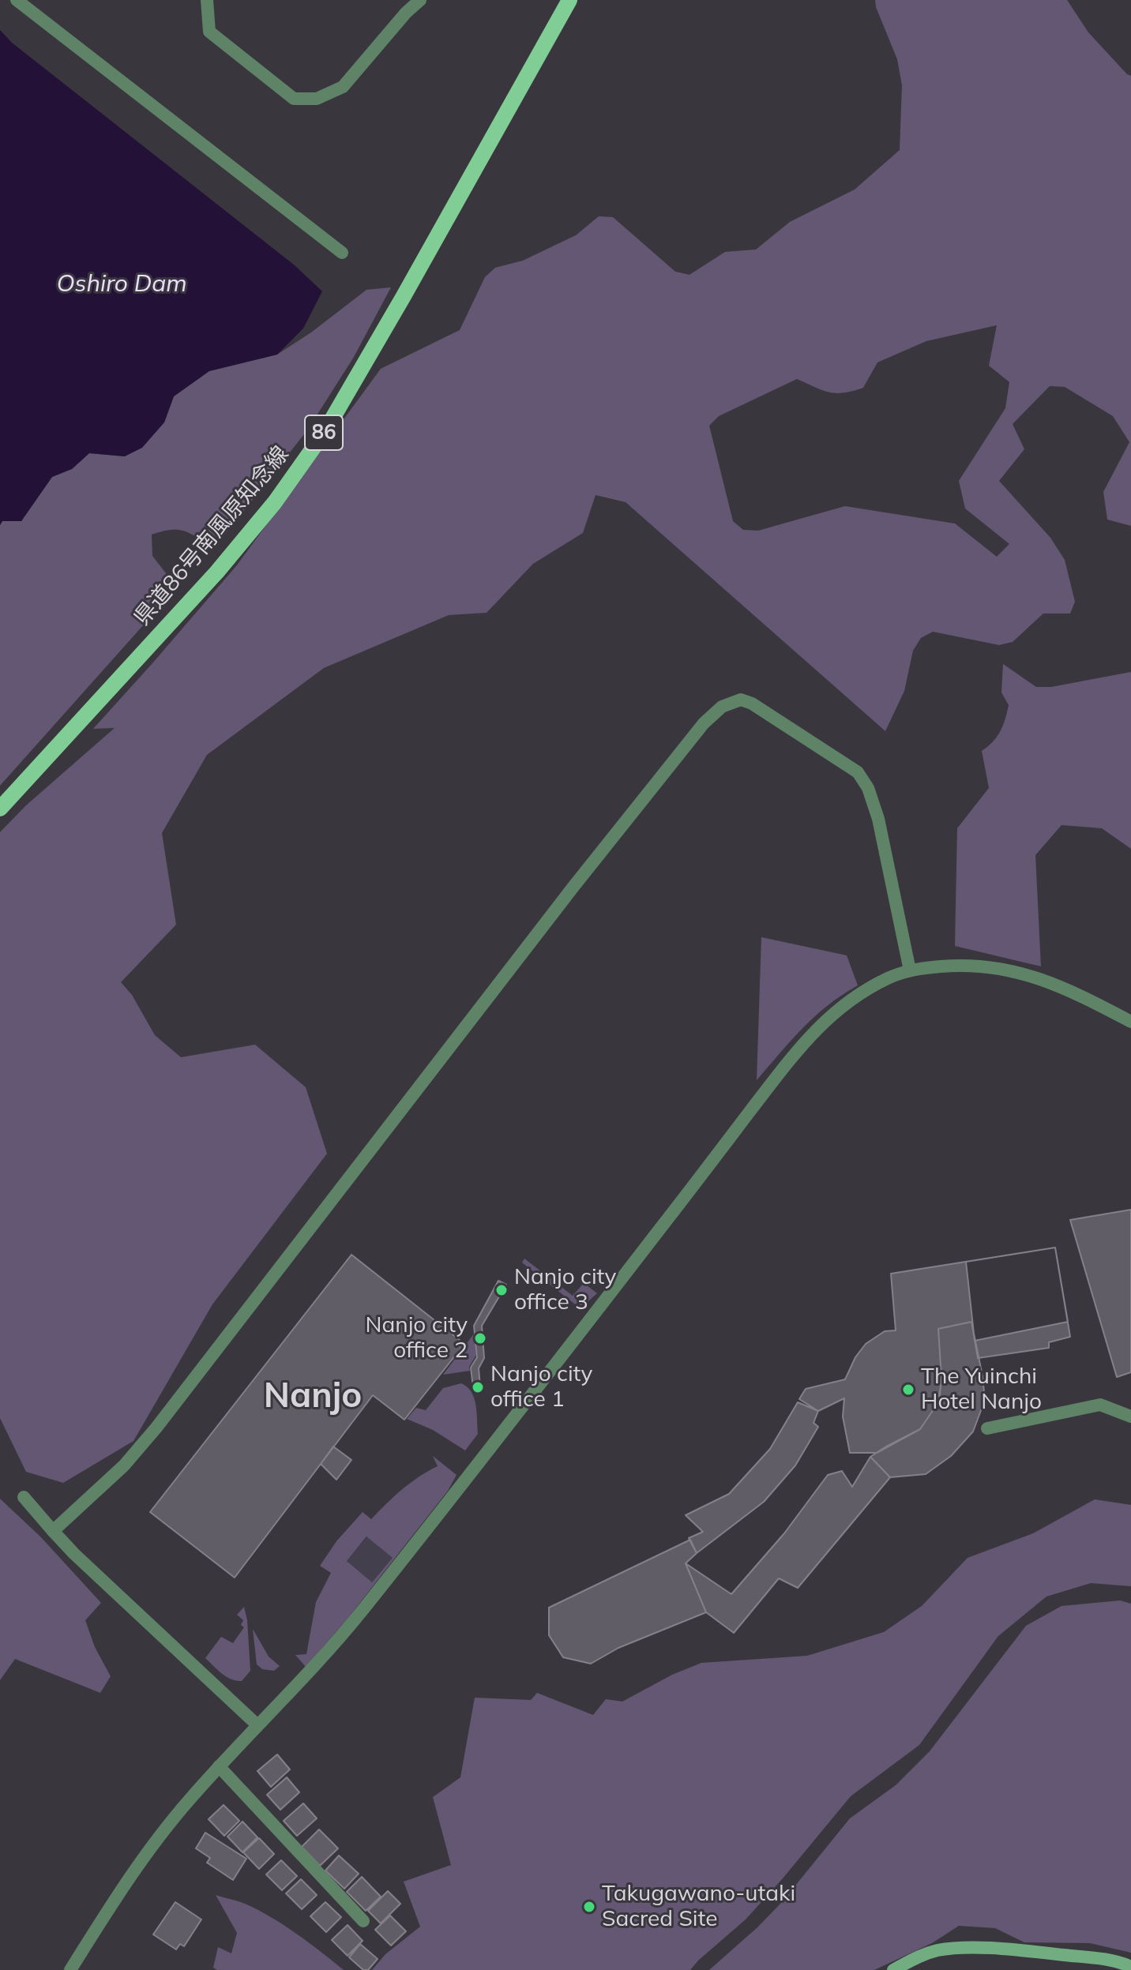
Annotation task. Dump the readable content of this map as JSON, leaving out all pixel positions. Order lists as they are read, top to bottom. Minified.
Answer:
{"streets":{"main road":["86","県道86号南風原知念線"]},"districts":["Nanjo"],"water":["Oshiro Dam"],"places":["Nanjo city office 3","Nanjo city office 2","Nanjo city office 1","The Yuinchi Hotel Nanjo","Takugawano-utaki Sacred Site"]}
